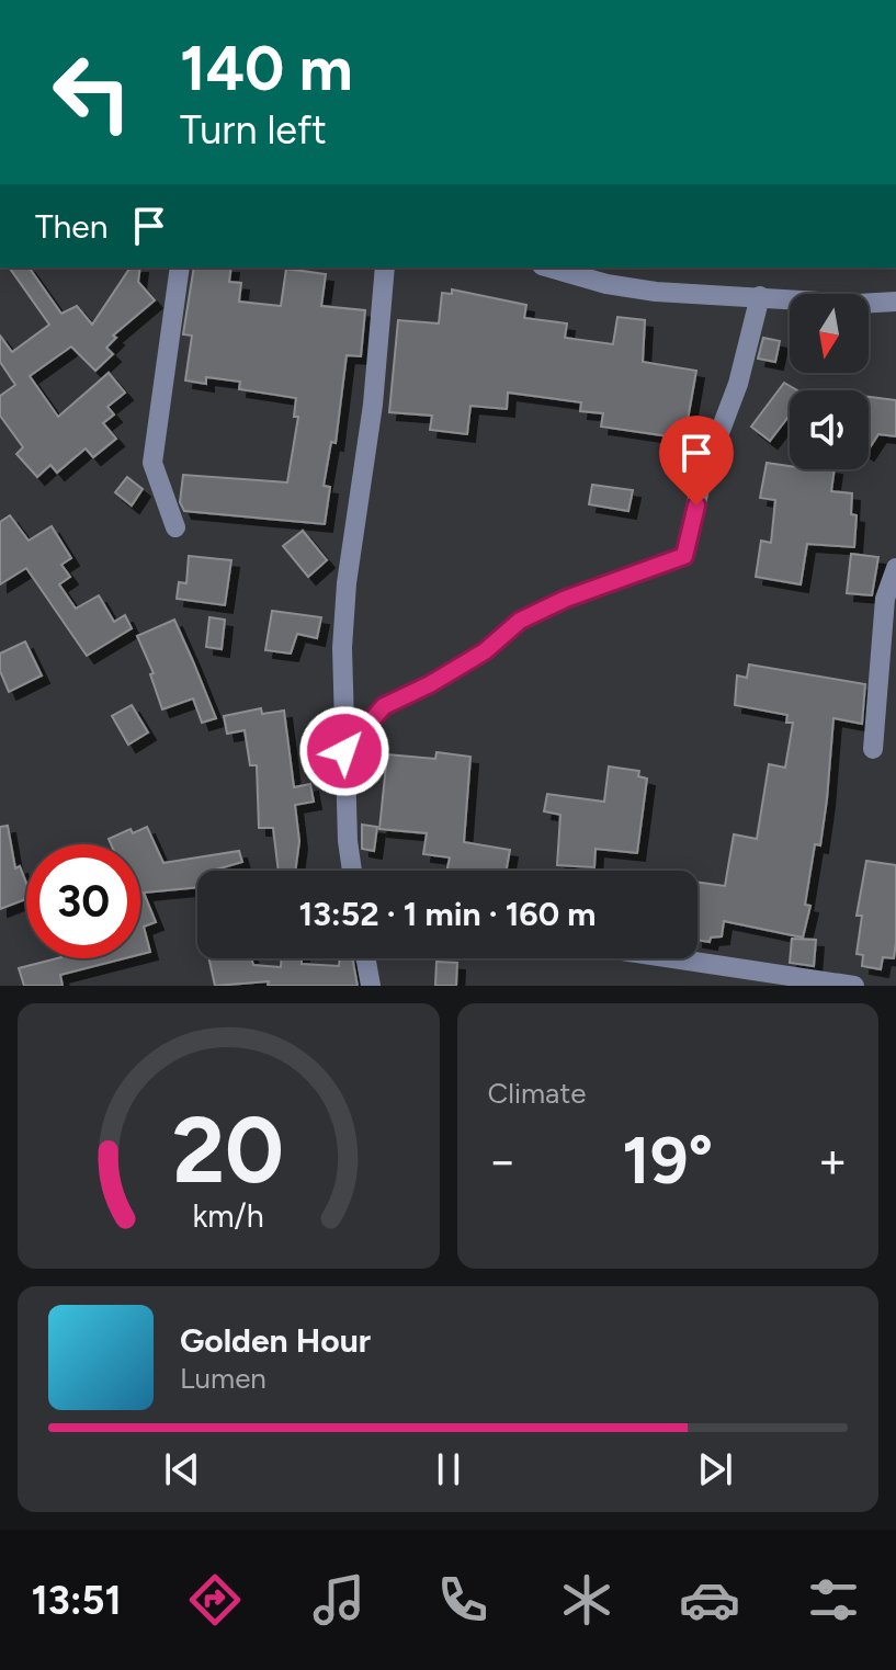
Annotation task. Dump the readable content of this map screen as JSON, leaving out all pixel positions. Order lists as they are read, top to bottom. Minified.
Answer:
{"north":"bottom","page":{"turn":["140 m","Turn left"],"then":"Then","limit":"30","trip":"13:52 · 1 min · 160 m","tile":"Climate","heat":["−","19°","+"],"song":["Golden Hour","Lumen"],"tabs":"13:51","gauge":["20","km/h"]}}
